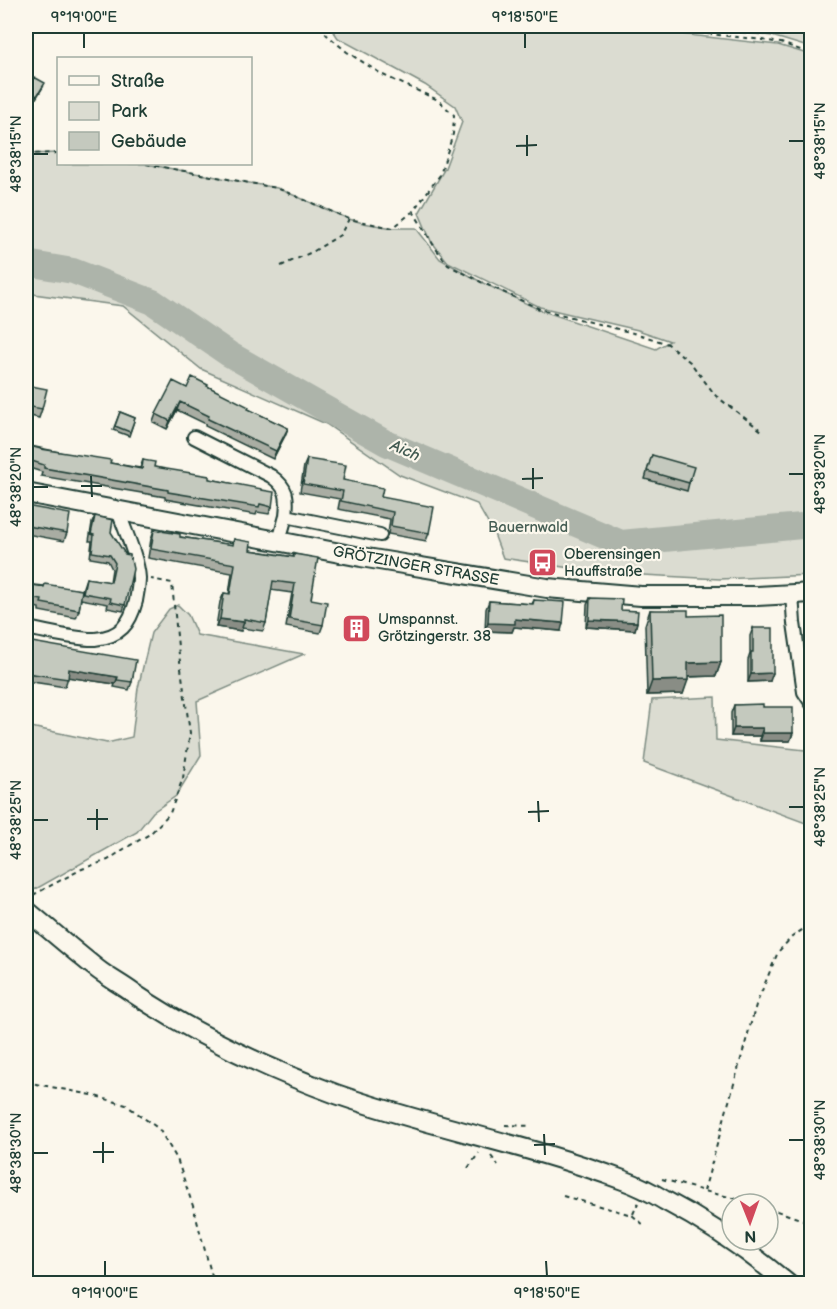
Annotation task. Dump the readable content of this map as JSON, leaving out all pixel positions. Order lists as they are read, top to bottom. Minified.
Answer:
{"streets":{"main road":["GRÖTZINGER STRASSE"]},"water":["Aich"],"parks":["Bauernwald"],"places":{"bus stop":["Oberensingen Hauffstraße"],"building":["Umspannst. Grötzingerstr. 38"]},"legend":["Straße","Park","Gebäude"],"north":"bottom","coordinates":["9°19'00\"E","9°18'50\"E","48°38'15\"N","48°38'20\"N","48°38'25\"N","48°38'30\"N"]}
